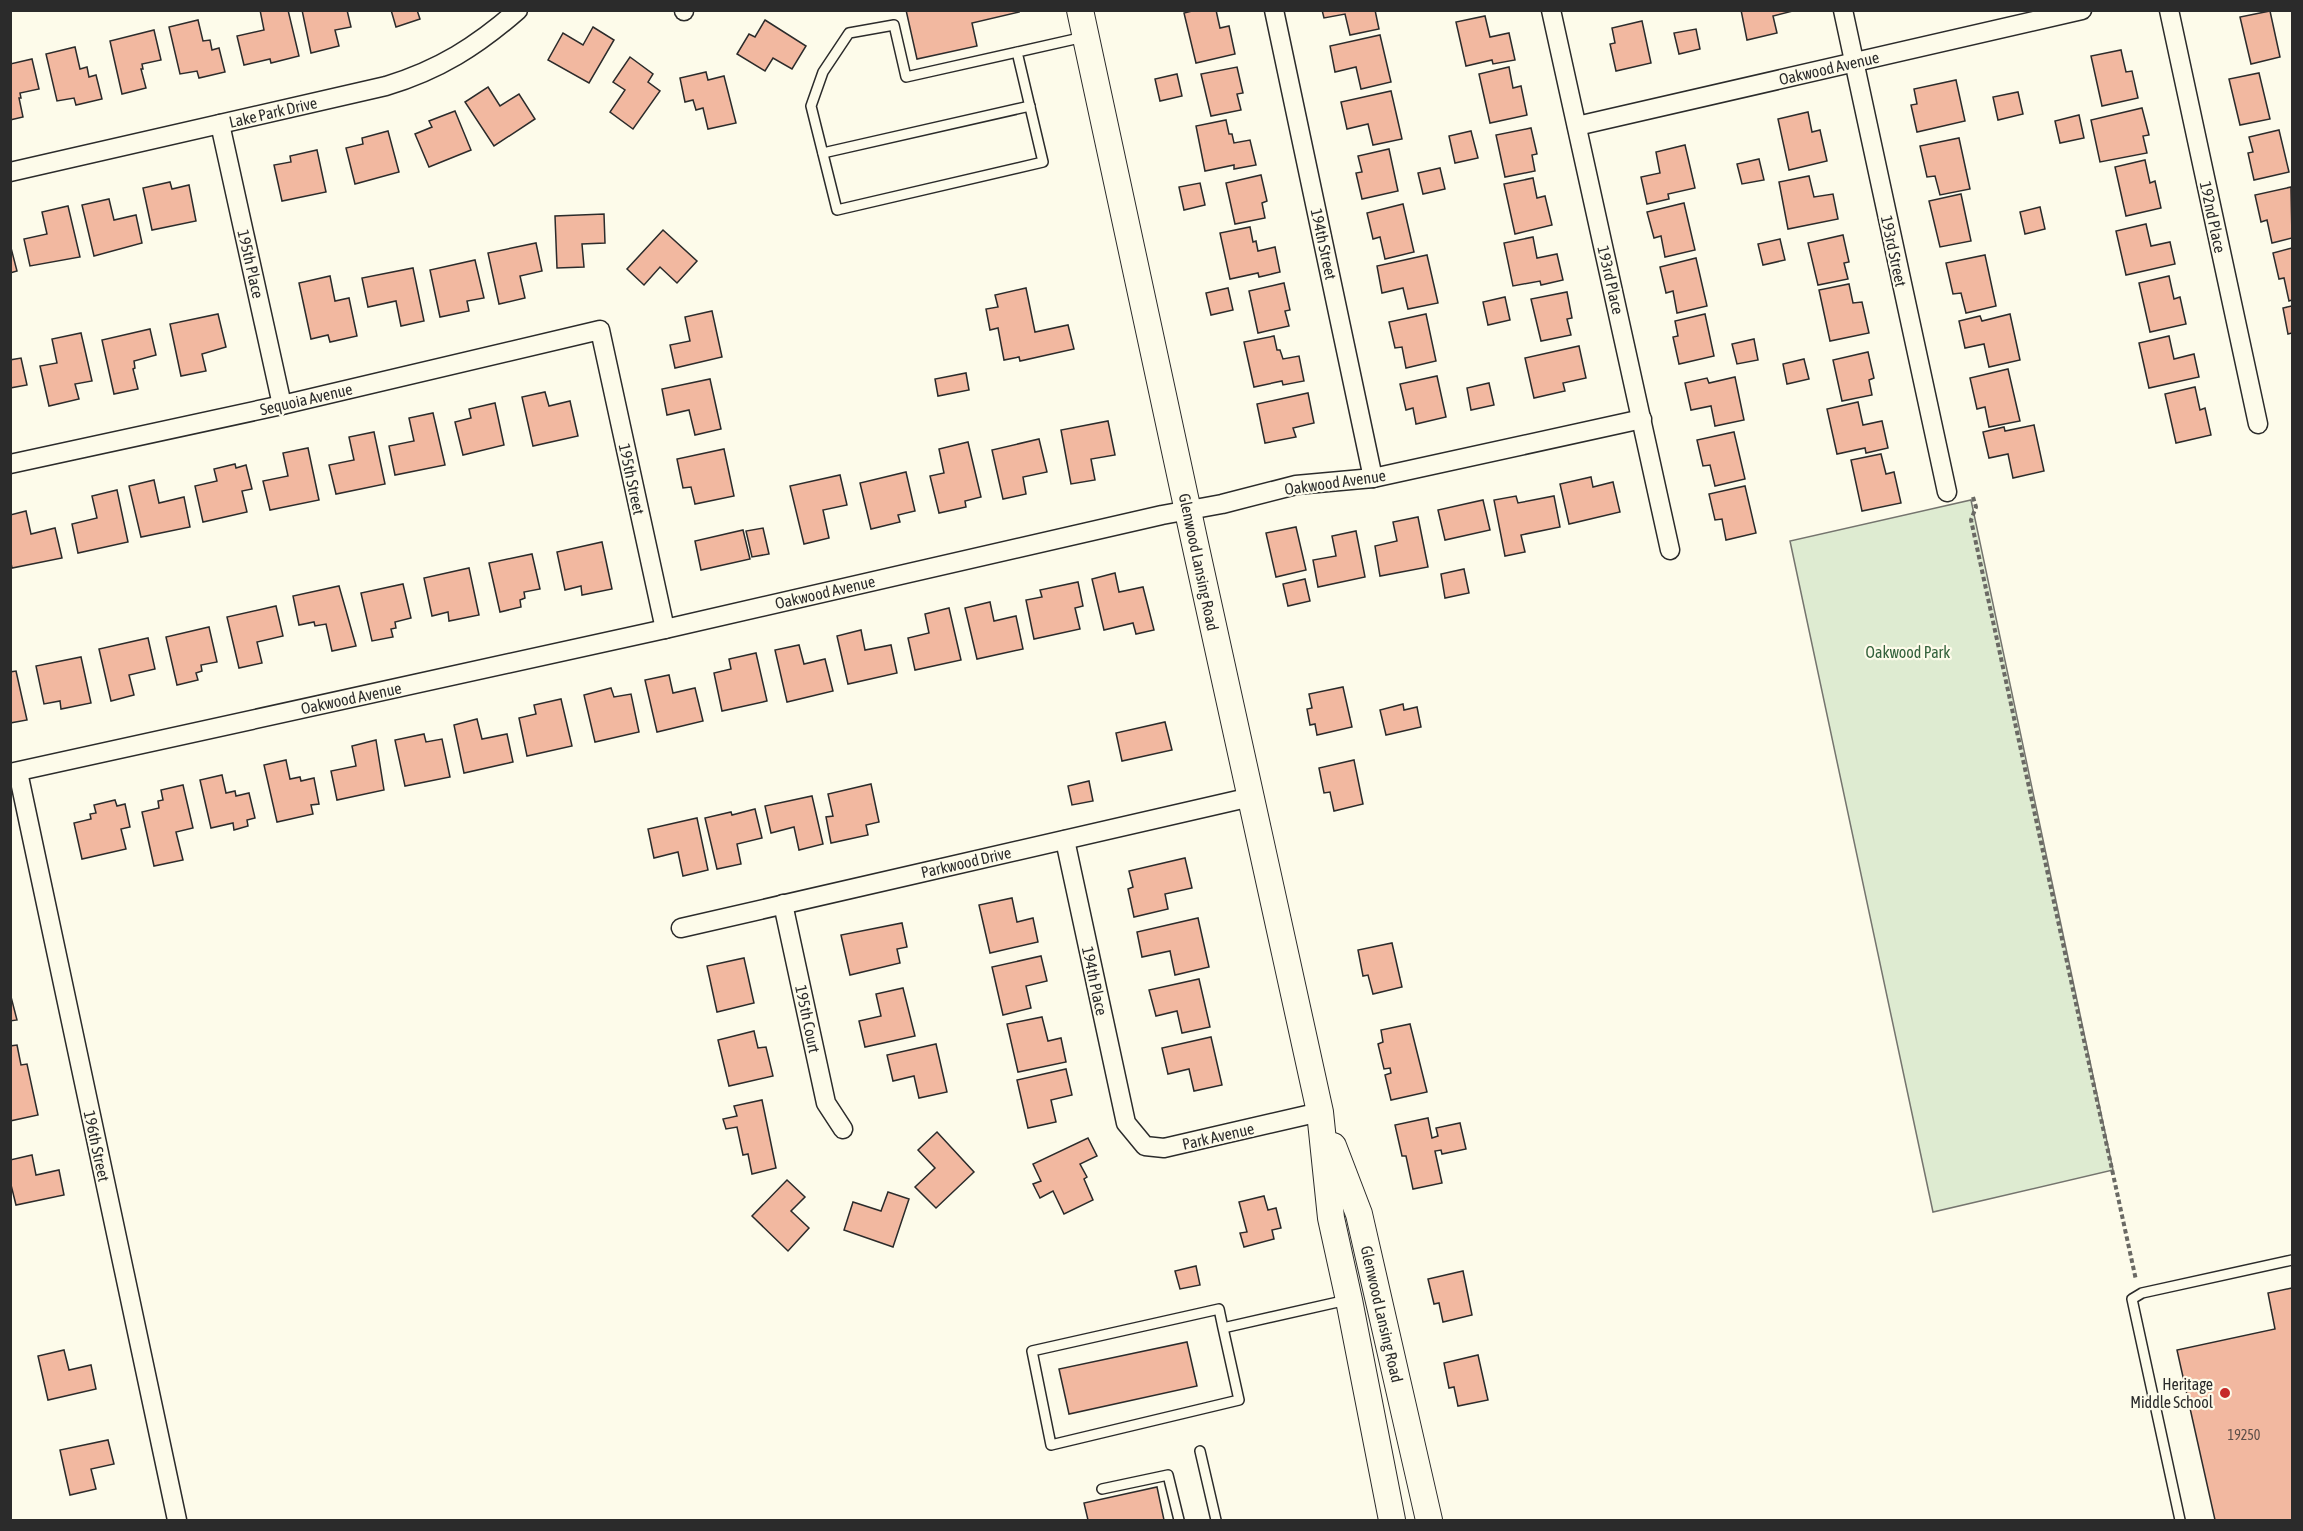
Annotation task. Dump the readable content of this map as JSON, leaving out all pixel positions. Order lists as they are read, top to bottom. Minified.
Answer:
{"streets":{"main road":["Glenwood Lansing Road"],"street":["Oakwood Avenue","Lake Park Drive","192nd Place","194th Street","193rd Street","195th Place","193rd Place","Sequoia Avenue","195th Street","Parkwood Drive","194th Place","195th Court","Park Avenue","196th Street"]},"crossings":[["Oakwood Avenue","194th Street"],["Oakwood Avenue","193rd Street"],["Oakwood Avenue","193rd Place"],["Oakwood Avenue","195th Street"],["Oakwood Avenue","Glenwood Lansing Road"],["Oakwood Avenue","196th Street"],["Lake Park Drive","195th Place"],["195th Place","Sequoia Avenue"],["Sequoia Avenue","195th Street"],["Glenwood Lansing Road","Parkwood Drive"],["Glenwood Lansing Road","Park Avenue"],["Parkwood Drive","194th Place"],["Parkwood Drive","195th Court"],["194th Place","Park Avenue"]],"parks":["Oakwood Park"],"places":["Heritage Middle School"],"house_numbers":["19250"]}
